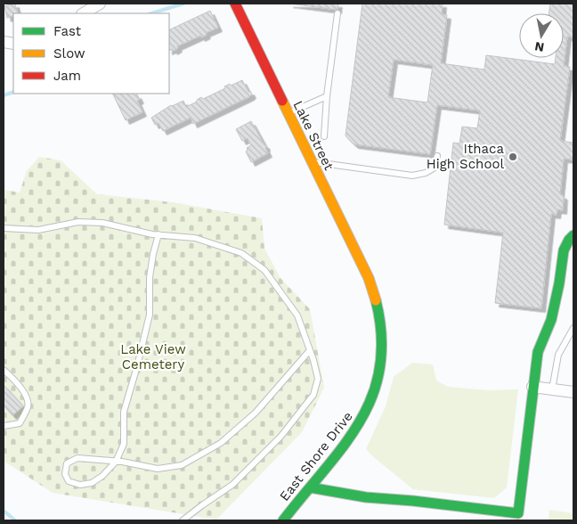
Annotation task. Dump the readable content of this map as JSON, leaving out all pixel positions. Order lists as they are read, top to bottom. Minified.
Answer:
{"streets":{"street":["Lake Street","East Shore Drive"]},"crossings":[["Lake Street","East Shore Drive"]],"parks":["Lake View Cemetery"],"places":["Ithaca High School"],"legend":["Fast","Slow","Jam"],"north":"bottom"}
